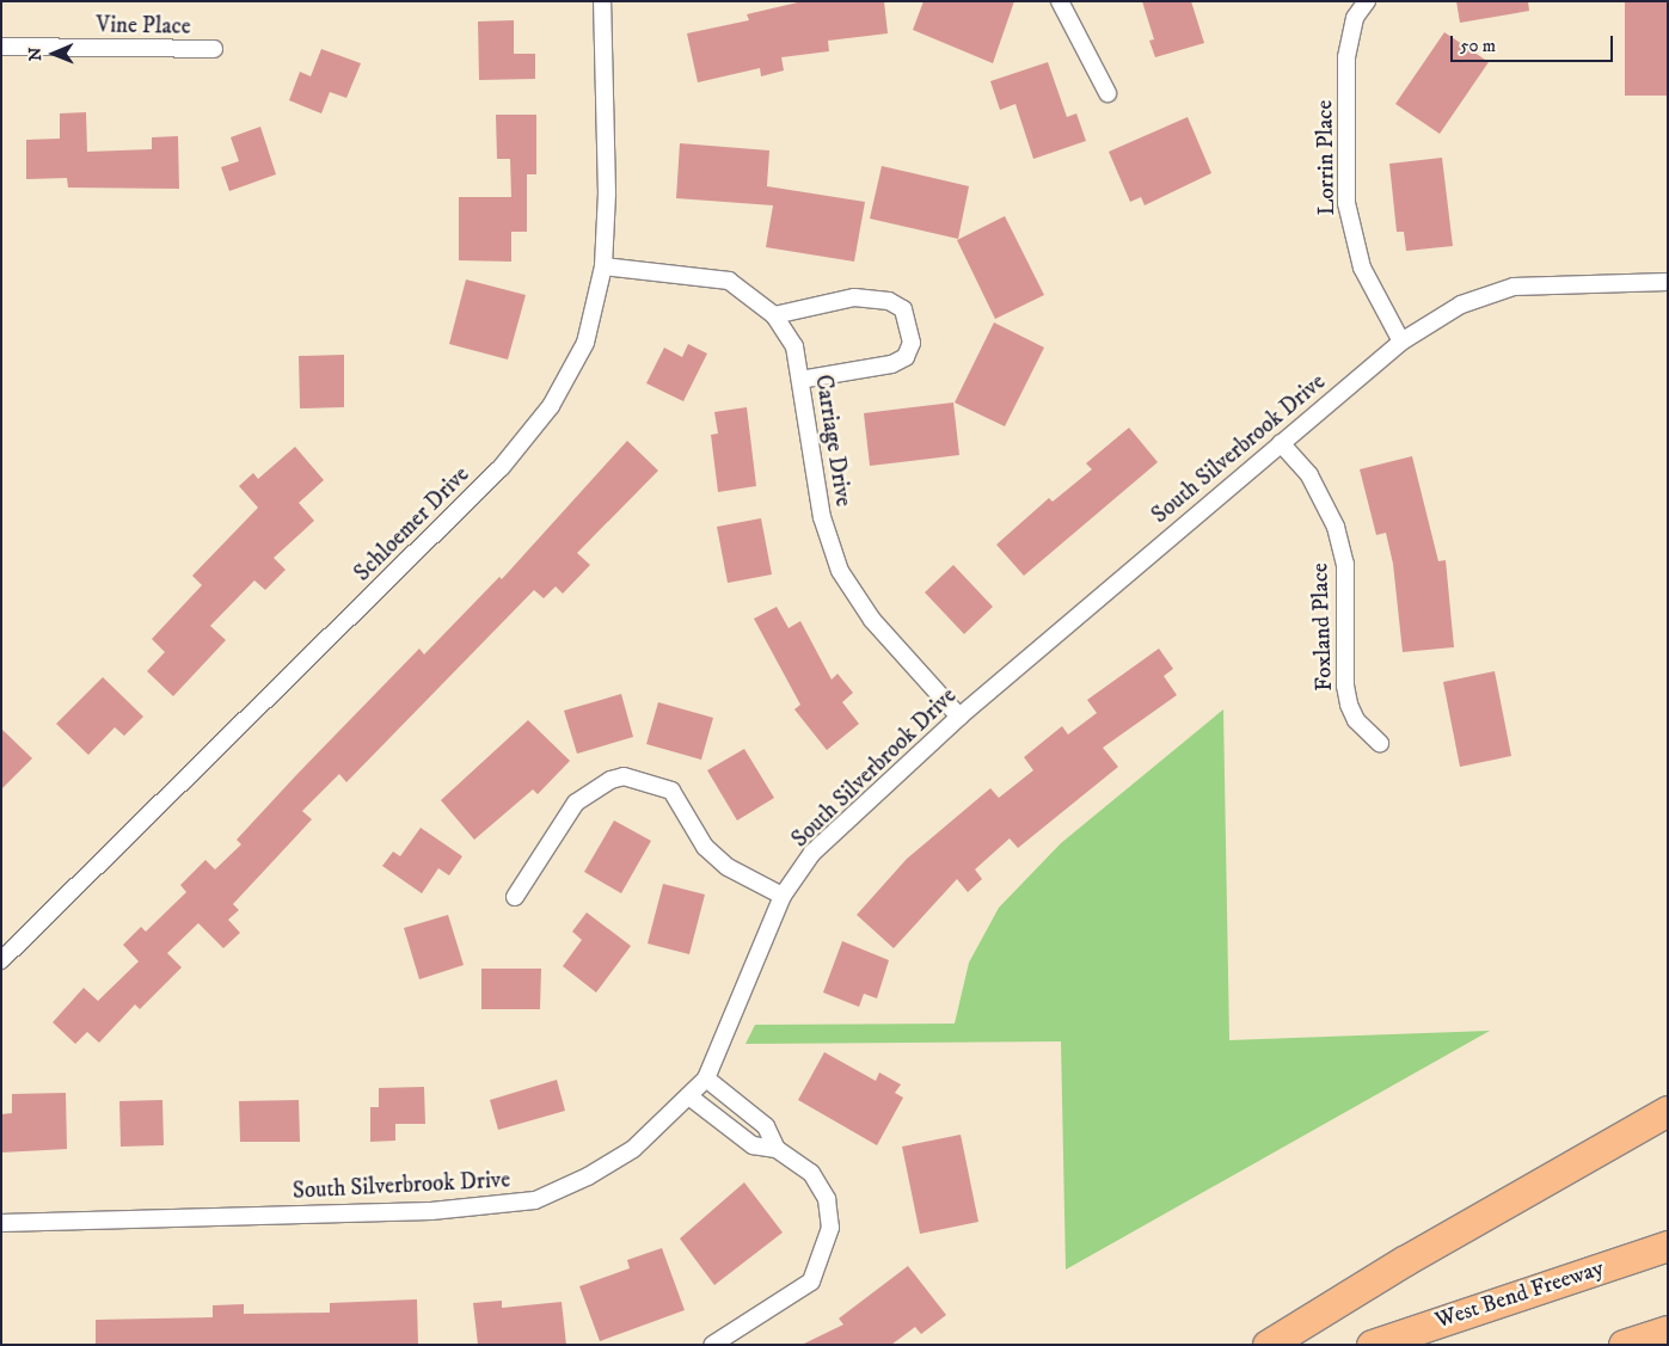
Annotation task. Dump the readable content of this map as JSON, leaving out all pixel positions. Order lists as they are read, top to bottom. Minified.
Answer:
{"streets":{"highway":["West Bend Freeway"],"street":["Vine Place","Lorrin Place","Carriage Drive","South Silverbrook Drive","Schloemer Drive","Foxland Place"]},"crossings":[["Lorrin Place","South Silverbrook Drive"],["Carriage Drive","South Silverbrook Drive"],["Carriage Drive","Schloemer Drive"],["South Silverbrook Drive","Foxland Place"]],"scale_bar":"50 m","north":"left"}
